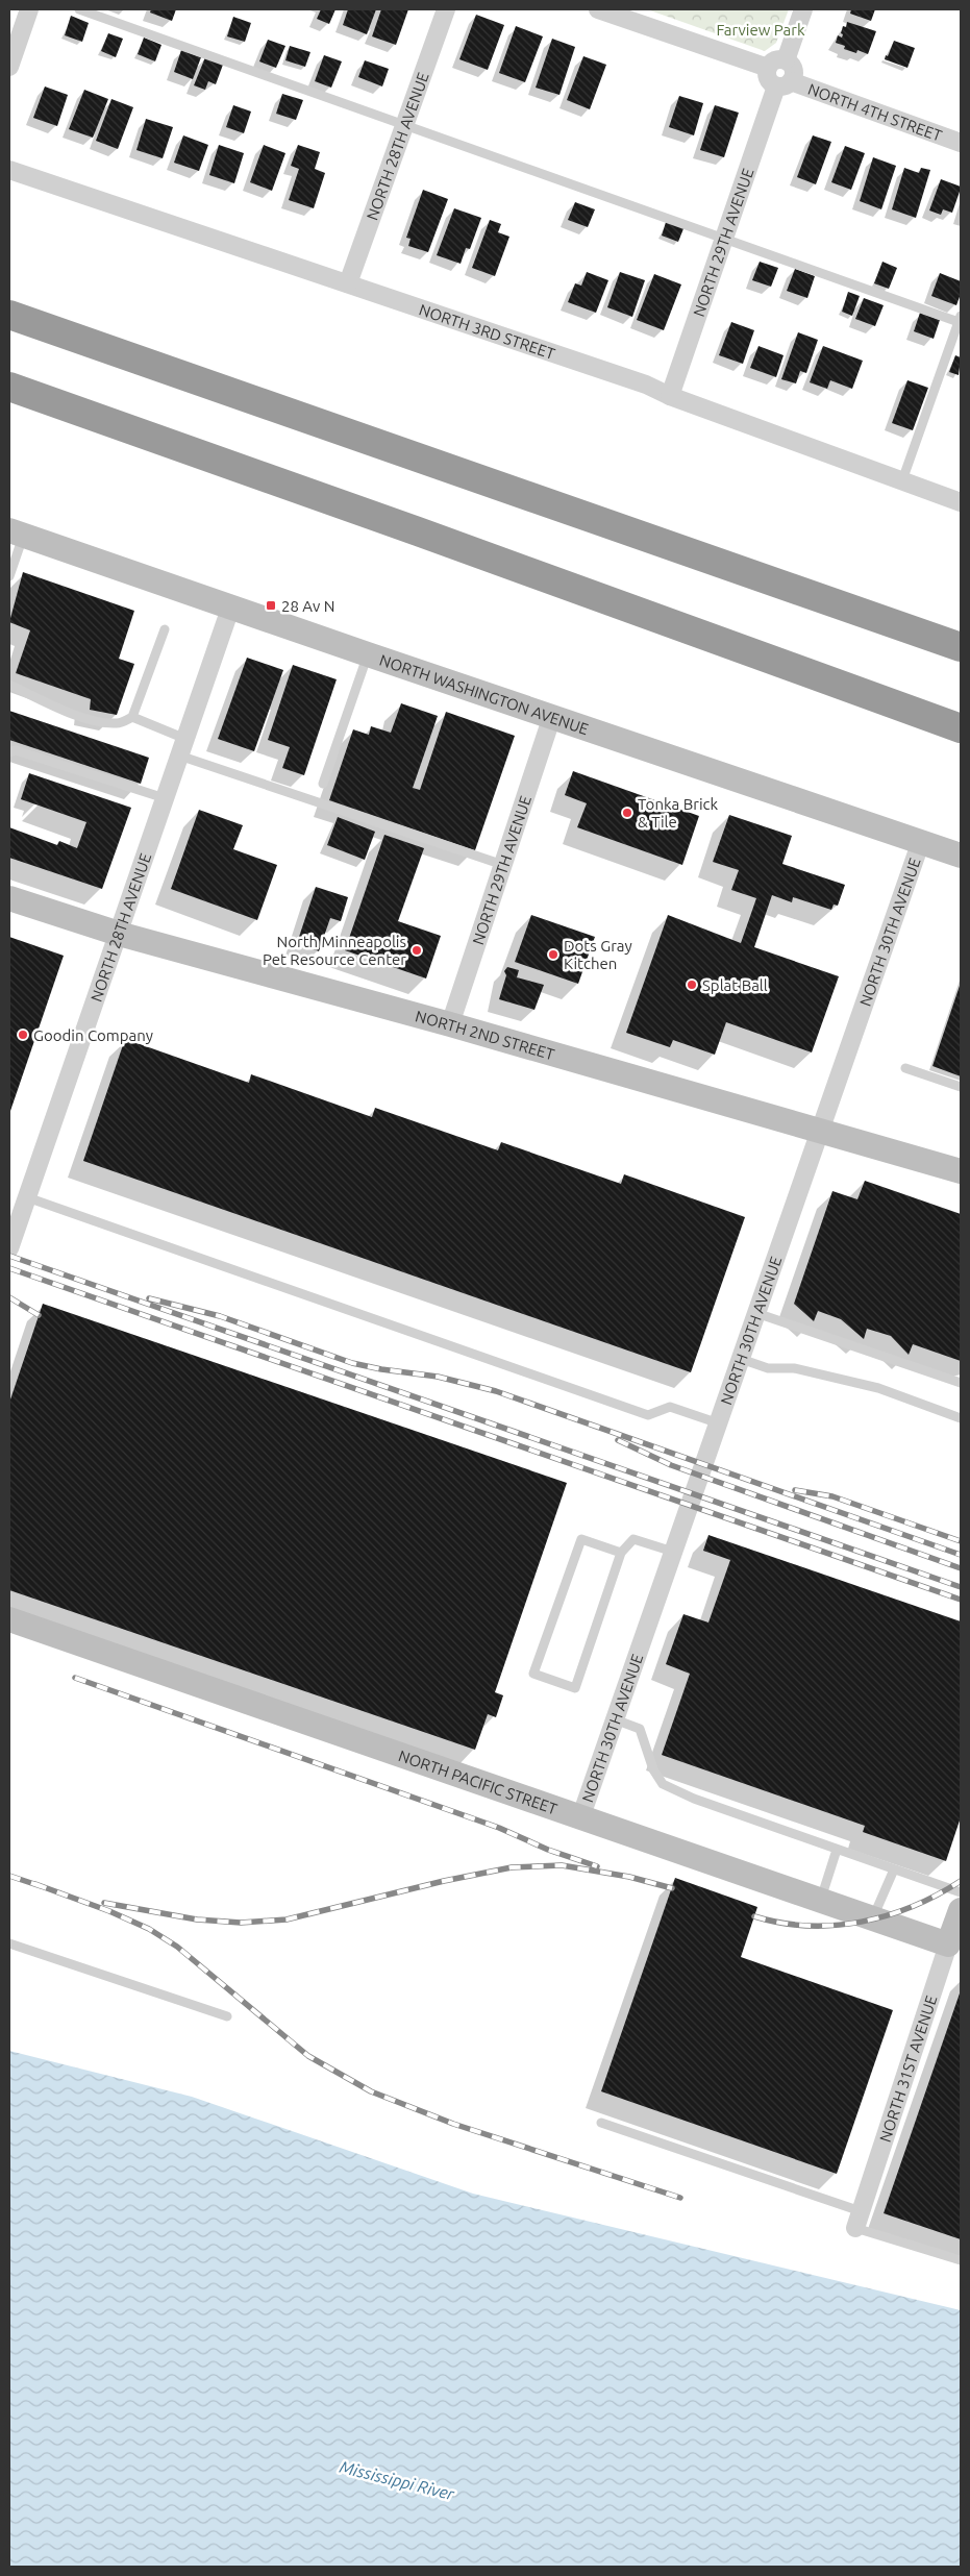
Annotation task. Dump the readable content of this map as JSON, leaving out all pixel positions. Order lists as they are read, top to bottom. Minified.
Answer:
{"streets":{"street":["NORTH 4TH STREET","NORTH 28TH AVENUE","NORTH 29TH AVENUE","NORTH 3RD STREET","NORTH WASHINGTON AVENUE","NORTH 30TH AVENUE","NORTH 2ND STREET","NORTH PACIFIC STREET","NORTH 31ST AVENUE"]},"crossings":[["NORTH 4TH STREET","NORTH 29TH AVENUE"],["NORTH 28TH AVENUE","NORTH 3RD STREET"],["NORTH 28TH AVENUE","NORTH WASHINGTON AVENUE"],["NORTH 28TH AVENUE","NORTH 2ND STREET"],["NORTH 29TH AVENUE","NORTH 3RD STREET"],["NORTH 29TH AVENUE","NORTH WASHINGTON AVENUE"],["NORTH 29TH AVENUE","NORTH 2ND STREET"],["NORTH WASHINGTON AVENUE","NORTH 30TH AVENUE"],["NORTH 30TH AVENUE","NORTH 2ND STREET"],["NORTH 30TH AVENUE","NORTH PACIFIC STREET"],["NORTH PACIFIC STREET","NORTH 31ST AVENUE"]],"water":["Mississippi River"],"parks":["Farview Park"],"places":{"transit":["28 Av N"],"other":["Tonka Brick & Tile","North Minneapolis Pet Resource Center","Dots Gray Kitchen","Splat Ball","Goodin Company"]}}
